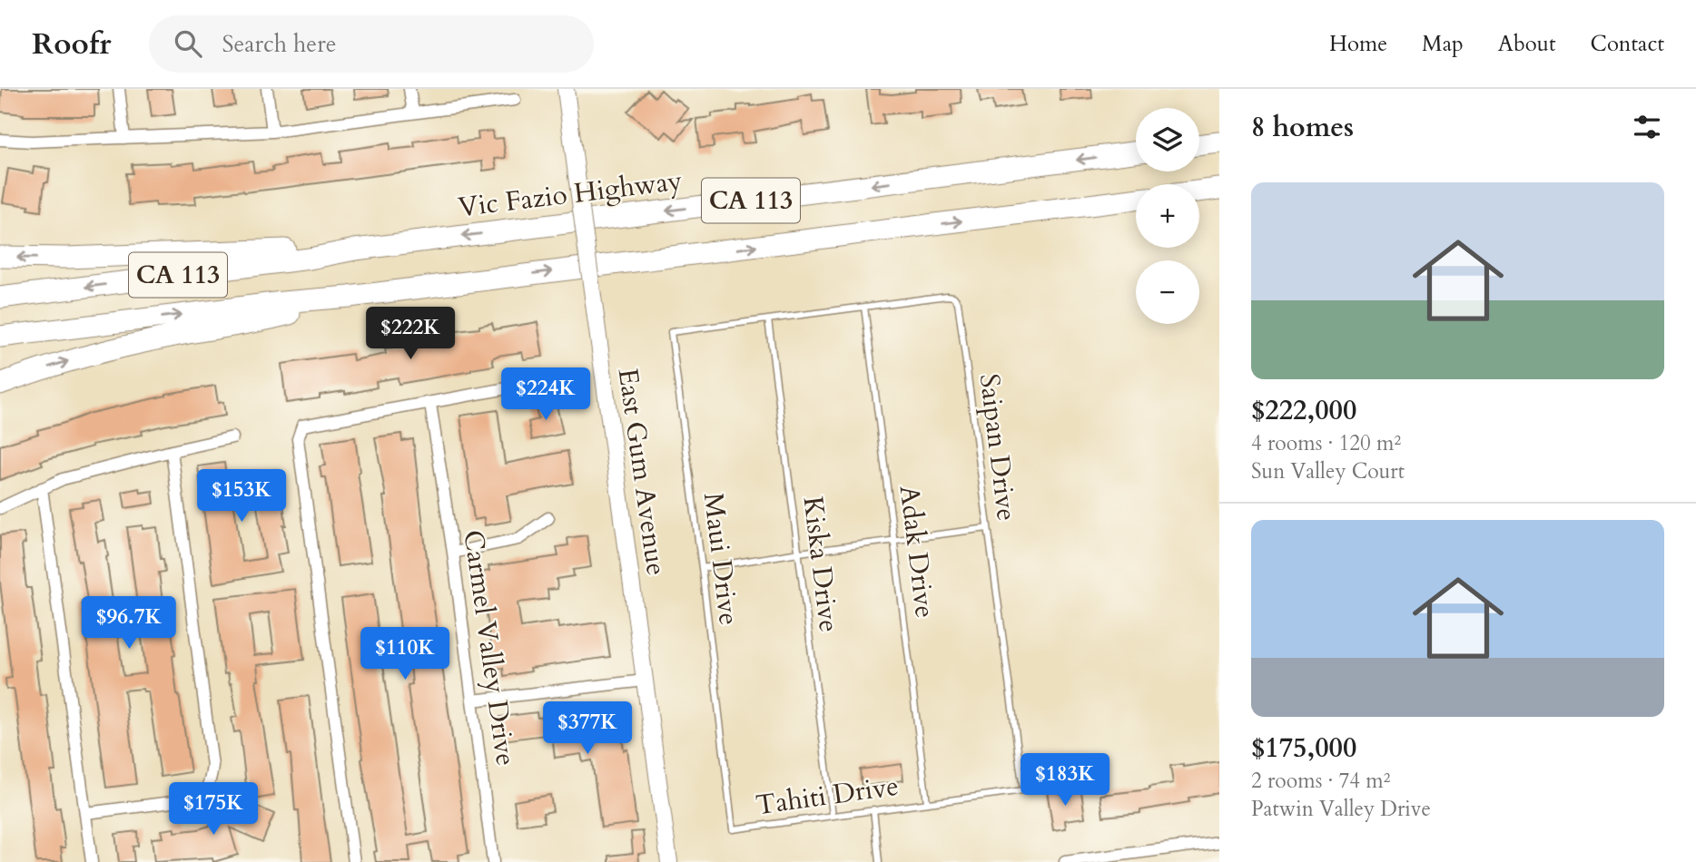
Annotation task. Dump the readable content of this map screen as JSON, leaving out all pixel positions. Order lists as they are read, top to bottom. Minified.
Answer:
{"streets":{"highway":["Vic Fazio Highway","CA 113"],"street":["East Gum Avenue","Carmel Valley Drive"],"lane":["Saipan Drive","Adak Drive","Maui Drive","Kiska Drive","Tahiti Drive"]},"crossings":[["Saipan Drive","Adak Drive"],["Saipan Drive","Maui Drive"],["Saipan Drive","Kiska Drive"],["Saipan Drive","Tahiti Drive"],["Adak Drive","Tahiti Drive"],["Maui Drive","Tahiti Drive"],["Kiska Drive","Tahiti Drive"]],"page":{"header":"Roofr","search":"Search here","nav":["Home","Map","About","Contact"],"heading":"8 homes","map_buttons":["+","−"],"list":[{"name":"$222,000","note":"4 rooms · 120 m² · Sun Valley Court"},{"name":"$175,000","note":"2 rooms · 74 m² · Patwin Valley Drive"}],"price":["$222K","$224K","$153K","$96.7K","$110K","$377K","$183K","$175K"]}}
